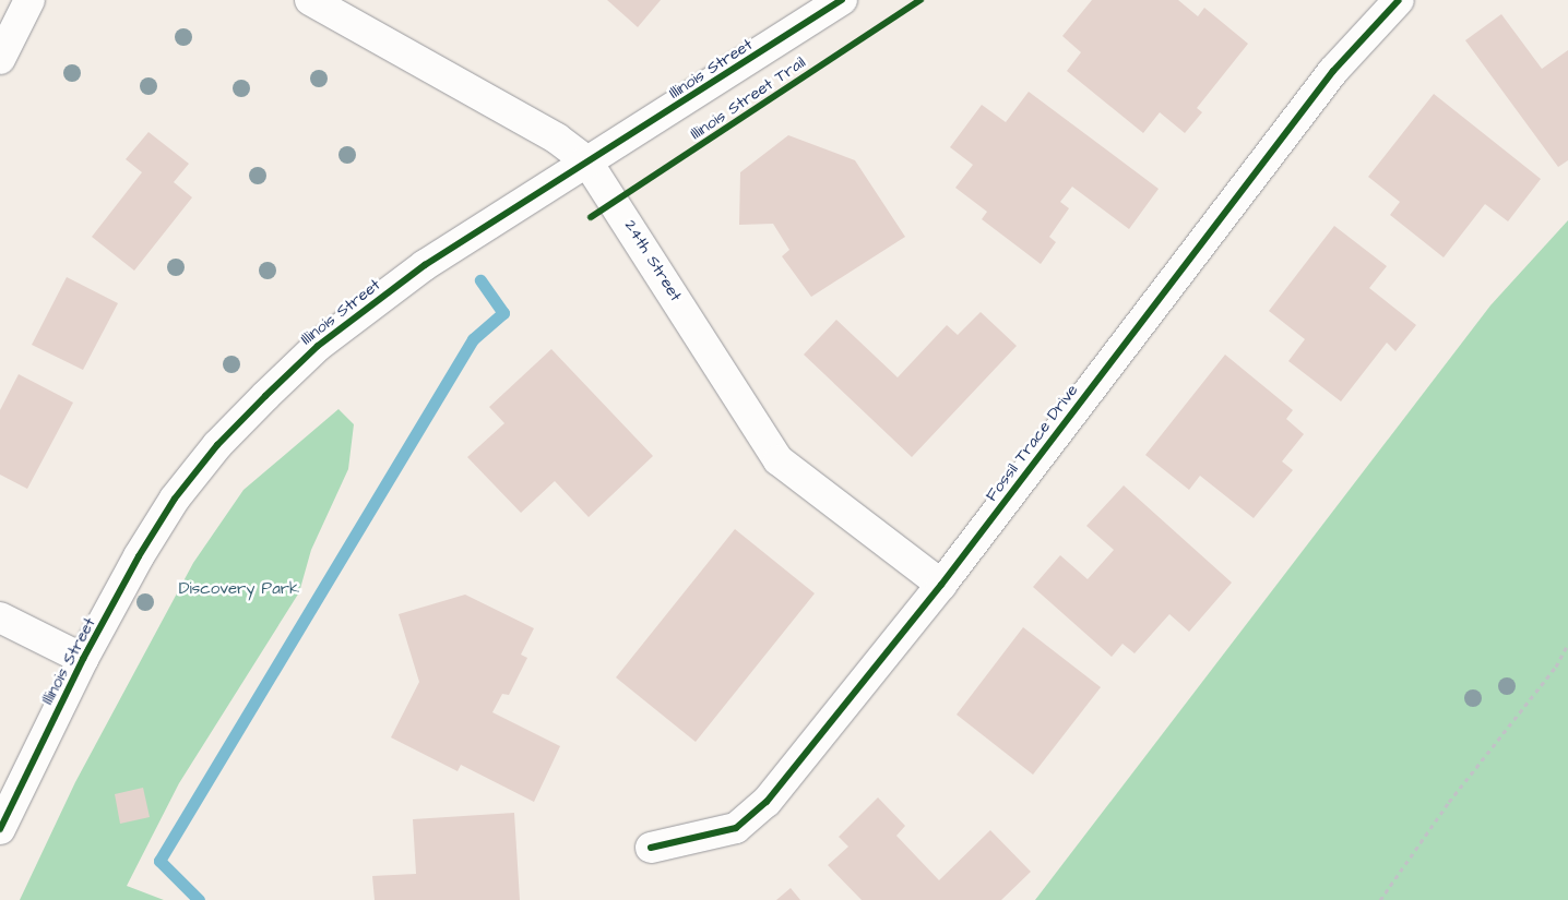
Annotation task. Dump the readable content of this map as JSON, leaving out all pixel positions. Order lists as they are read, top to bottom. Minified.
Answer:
{"streets":{"street":["Illinois Street","24th Street","Fossil Trace Drive"],"cycle path":["Illinois Street Trail"]},"crossings":[["Illinois Street","24th Street"],["24th Street","Fossil Trace Drive"]],"parks":["Discovery Park"]}
